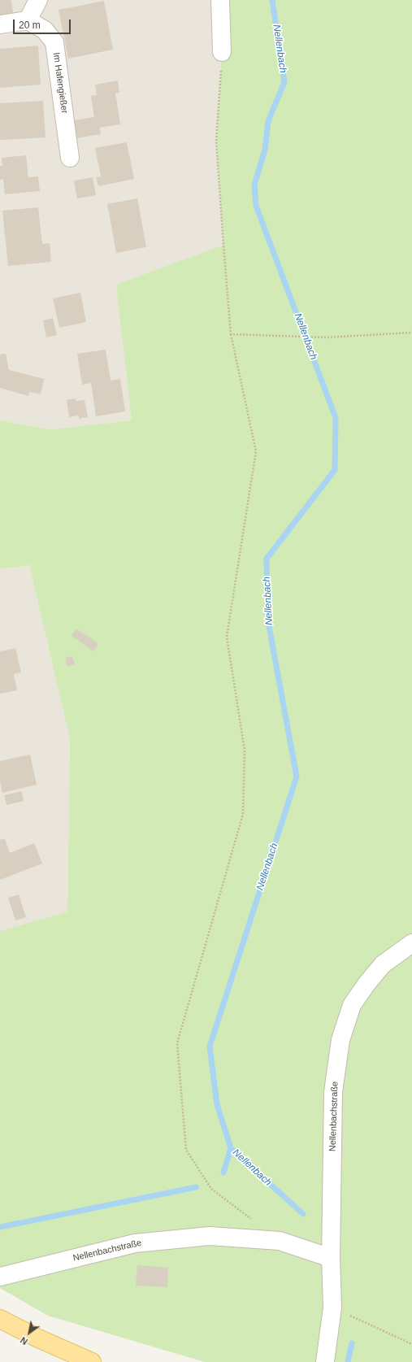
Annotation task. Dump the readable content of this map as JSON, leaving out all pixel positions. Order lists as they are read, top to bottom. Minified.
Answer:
{"streets":{"street":["Im Hafengießer","Nellenbachstraße"]},"water":["Nellenbach"],"scale_bar":"20 m","north":"bottom left"}
